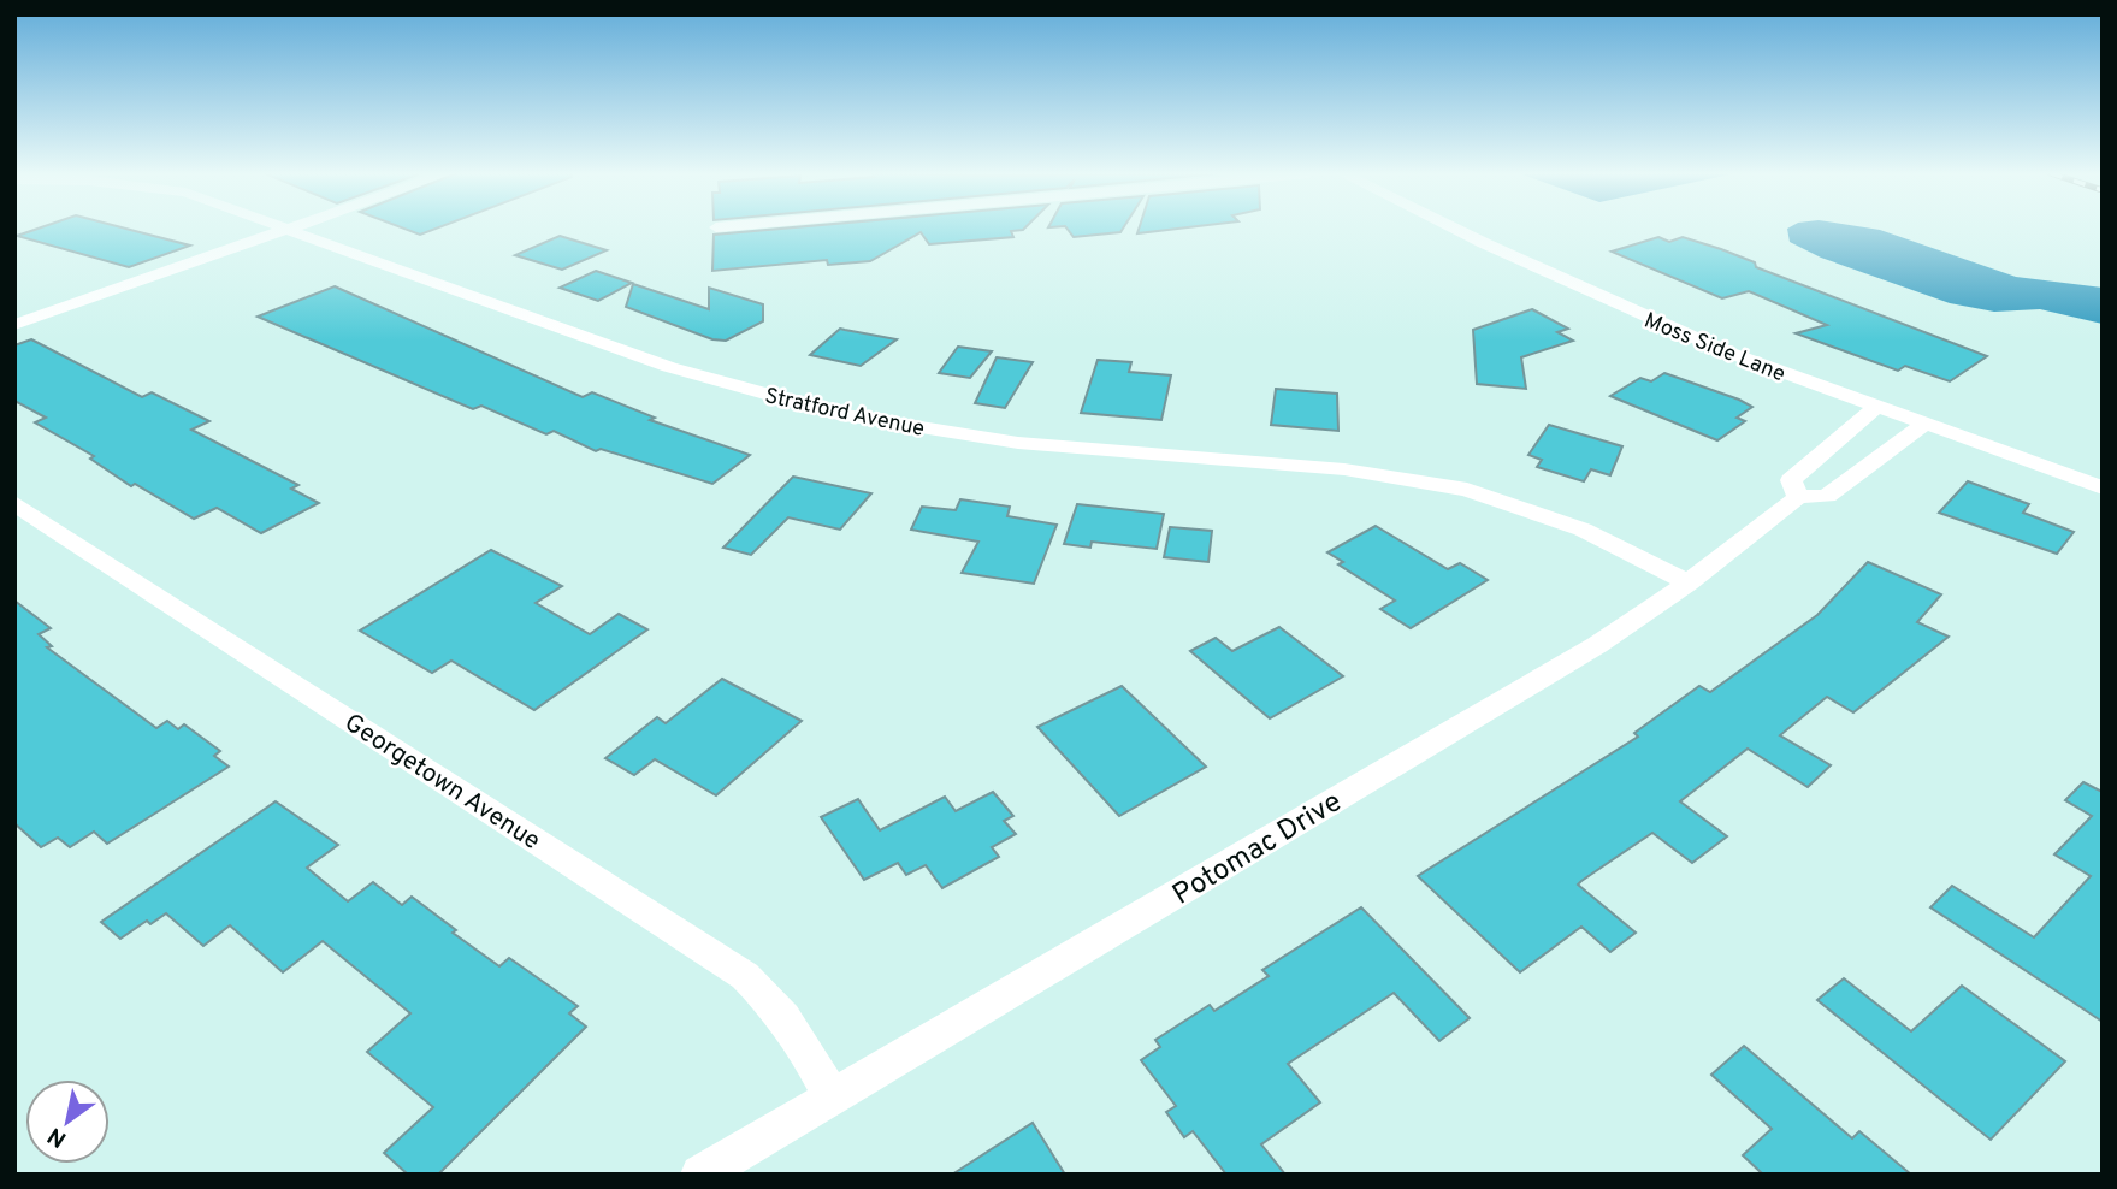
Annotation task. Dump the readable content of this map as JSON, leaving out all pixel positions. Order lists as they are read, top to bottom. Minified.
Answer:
{"streets":{"street":["Moss Side Lane","Stratford Avenue","Georgetown Avenue","Potomac Drive"]},"crossings":[["Moss Side Lane","Potomac Drive"],["Stratford Avenue","Potomac Drive"],["Georgetown Avenue","Potomac Drive"]],"north":"bottom left"}
